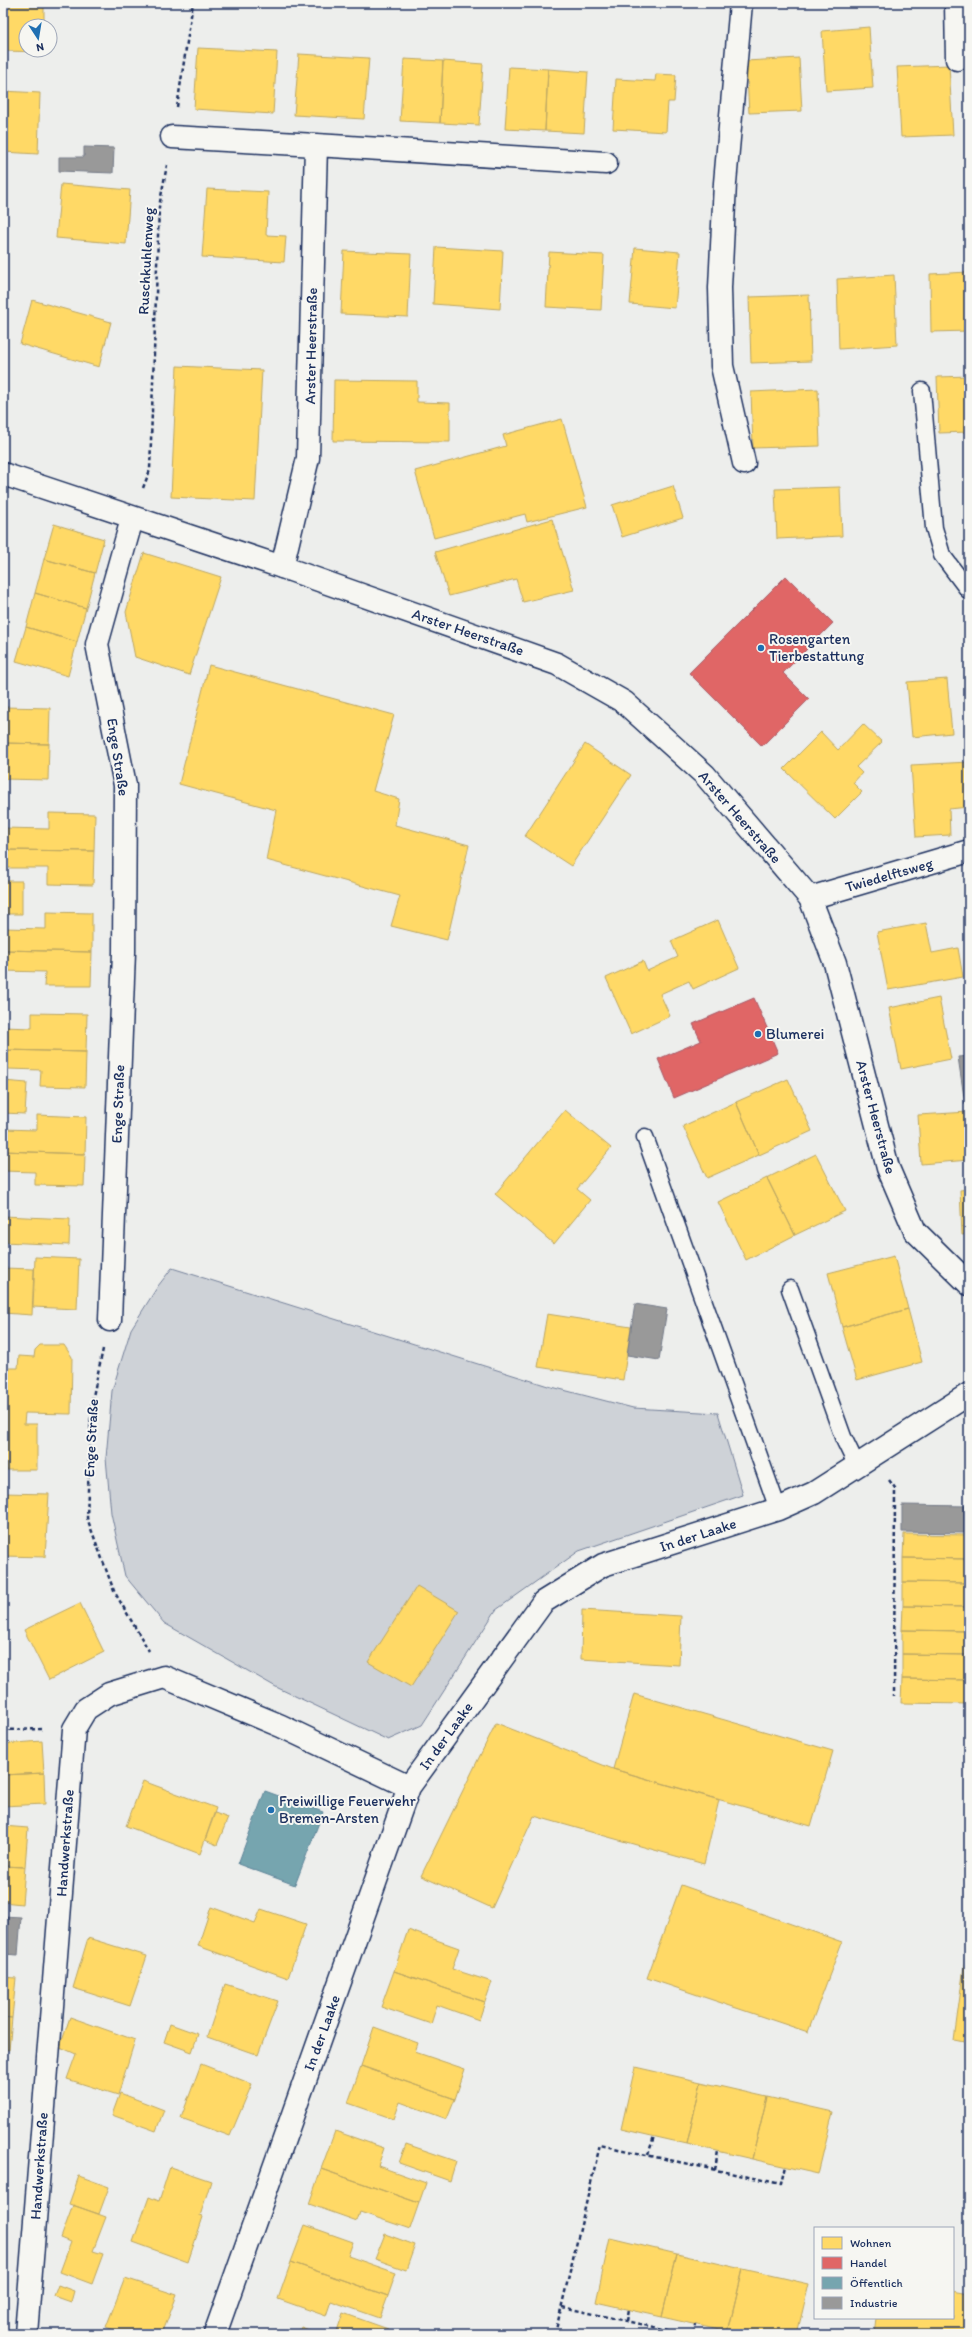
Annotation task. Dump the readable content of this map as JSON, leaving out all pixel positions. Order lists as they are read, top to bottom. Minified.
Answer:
{"streets":{"street":["Arster Heerstraße","Enge Straße","Twiedelftsweg","In der Laake","Handwerkstraße"],"path":["Ruschkuhlenweg"]},"crossings":[["Ruschkuhlenweg","Arster Heerstraße"],["Ruschkuhlenweg","Enge Straße"],["Arster Heerstraße","Enge Straße"],["Arster Heerstraße","Twiedelftsweg"],["Enge Straße","Handwerkstraße"]],"places":["Rosengarten Tierbestattung","Blumerei","Freiwillige Feuerwehr Bremen-Arsten"],"legend":["Wohnen","Handel","Öffentlich","Industrie"],"north":"bottom"}
